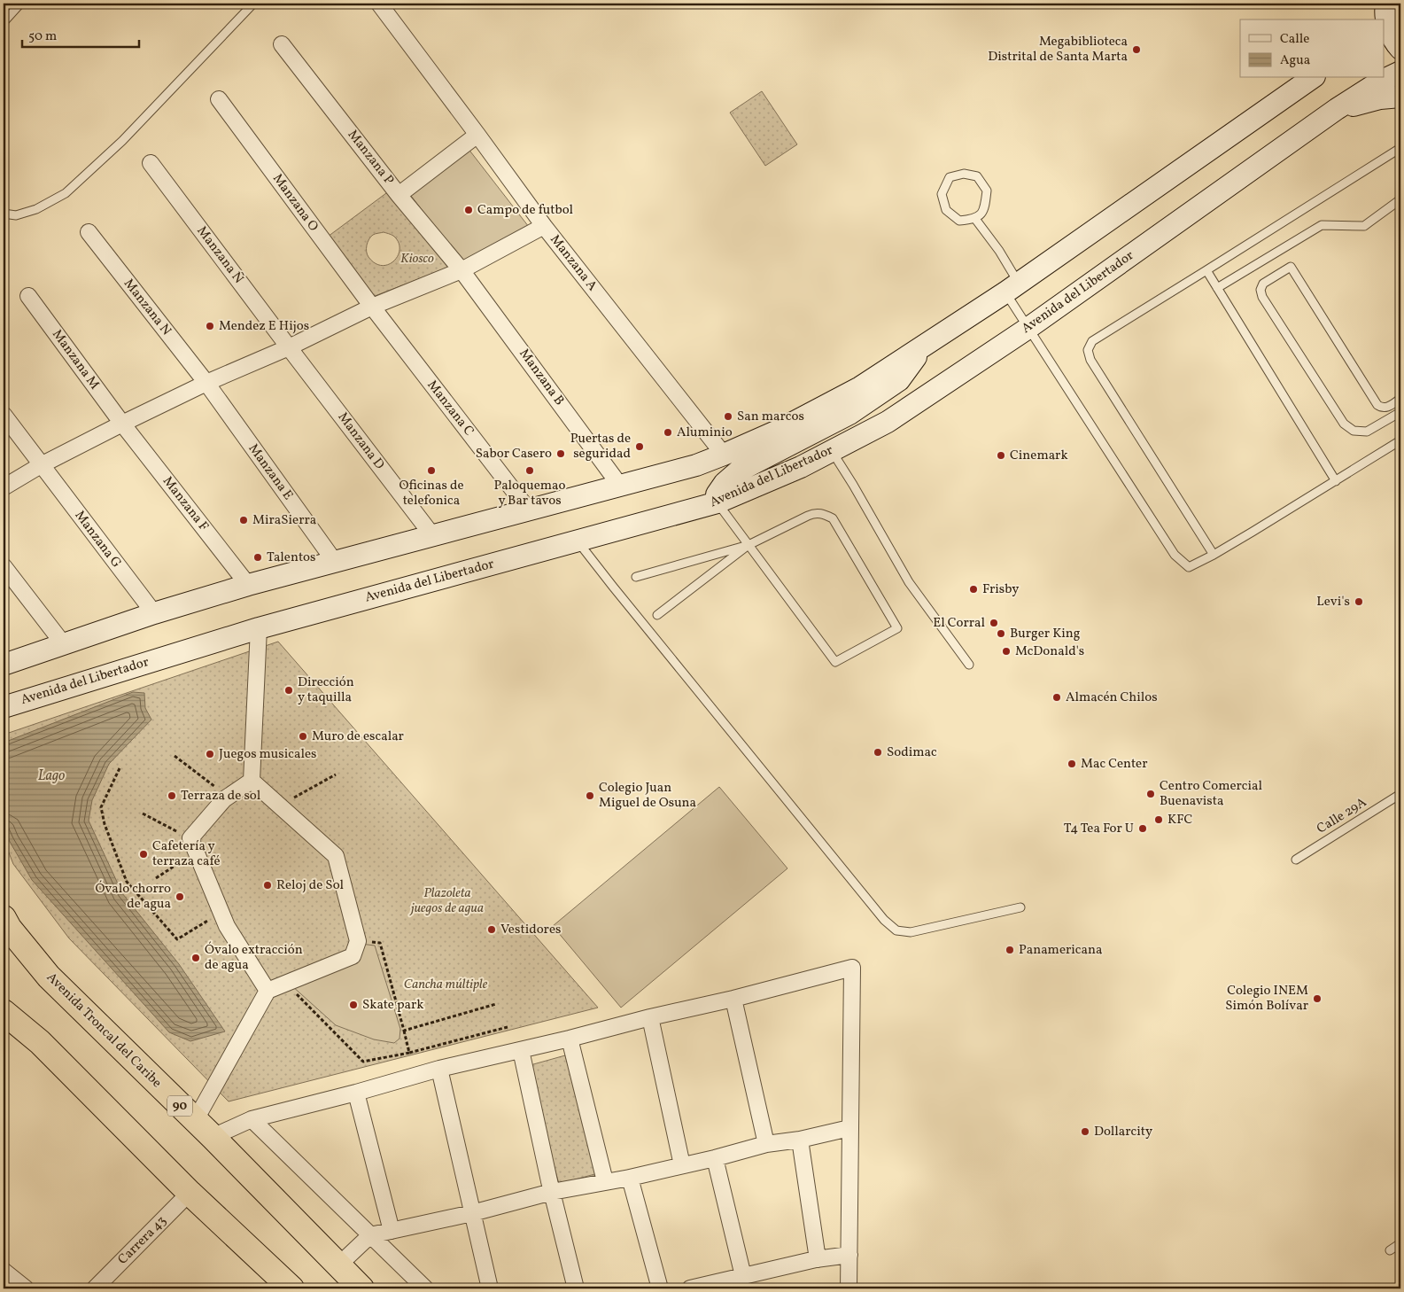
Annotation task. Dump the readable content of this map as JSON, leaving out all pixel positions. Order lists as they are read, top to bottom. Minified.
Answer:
{"streets":{"highway":["Avenida Troncal del Caribe","90"],"main road":["Avenida del Libertador"],"street":["Manzana P","Manzana O","Manzana Ñ","Manzana A","Manzana N","Manzana M","Manzana B","Manzana C","Manzana D","Manzana E","Manzana F","Manzana G","Carrera 43"],"lane":["Calle 29A"]},"crossings":[["Manzana P","Manzana B"],["Manzana O","Manzana C"],["Manzana Ñ","Manzana D"],["Manzana N","Manzana E"],["Manzana M","Manzana F"]],"water":["Lago"],"parks":["Kiosco","Plazoleta juegos de agua","Cancha múltiple"],"places":["Megabiblioteca Distrital de Santa Marta","Campo de futbol","Mendez E Hijos","San marcos","Aluminio","Puertas de seguridad","Sabor Casero","Cinemark","Oficinas de telefonica","Paloquemao y Bar tavos","MiraSierra","Talentos","Frisby","Levi's","El Corral","Burger King","McDonald's","Dirección y taquilla","Almacén Chilos","Muro de escalar","Sodimac","Juegos musicales","Mac Center","Centro Comercial Buenavista","Terraza de sol","Colegio Juan Miguel de Osuna","KFC","T4 Tea For U","Cafetería y terraza café","Reloj de Sol","Óvalo chorro de agua","Vestidores","Panamericana","Óvalo extracción de agua","Colegio INEM Simón Bolívar","Skate park","Dollarcity"],"legend":["Calle","Agua"],"scale_bar":"50 m"}
